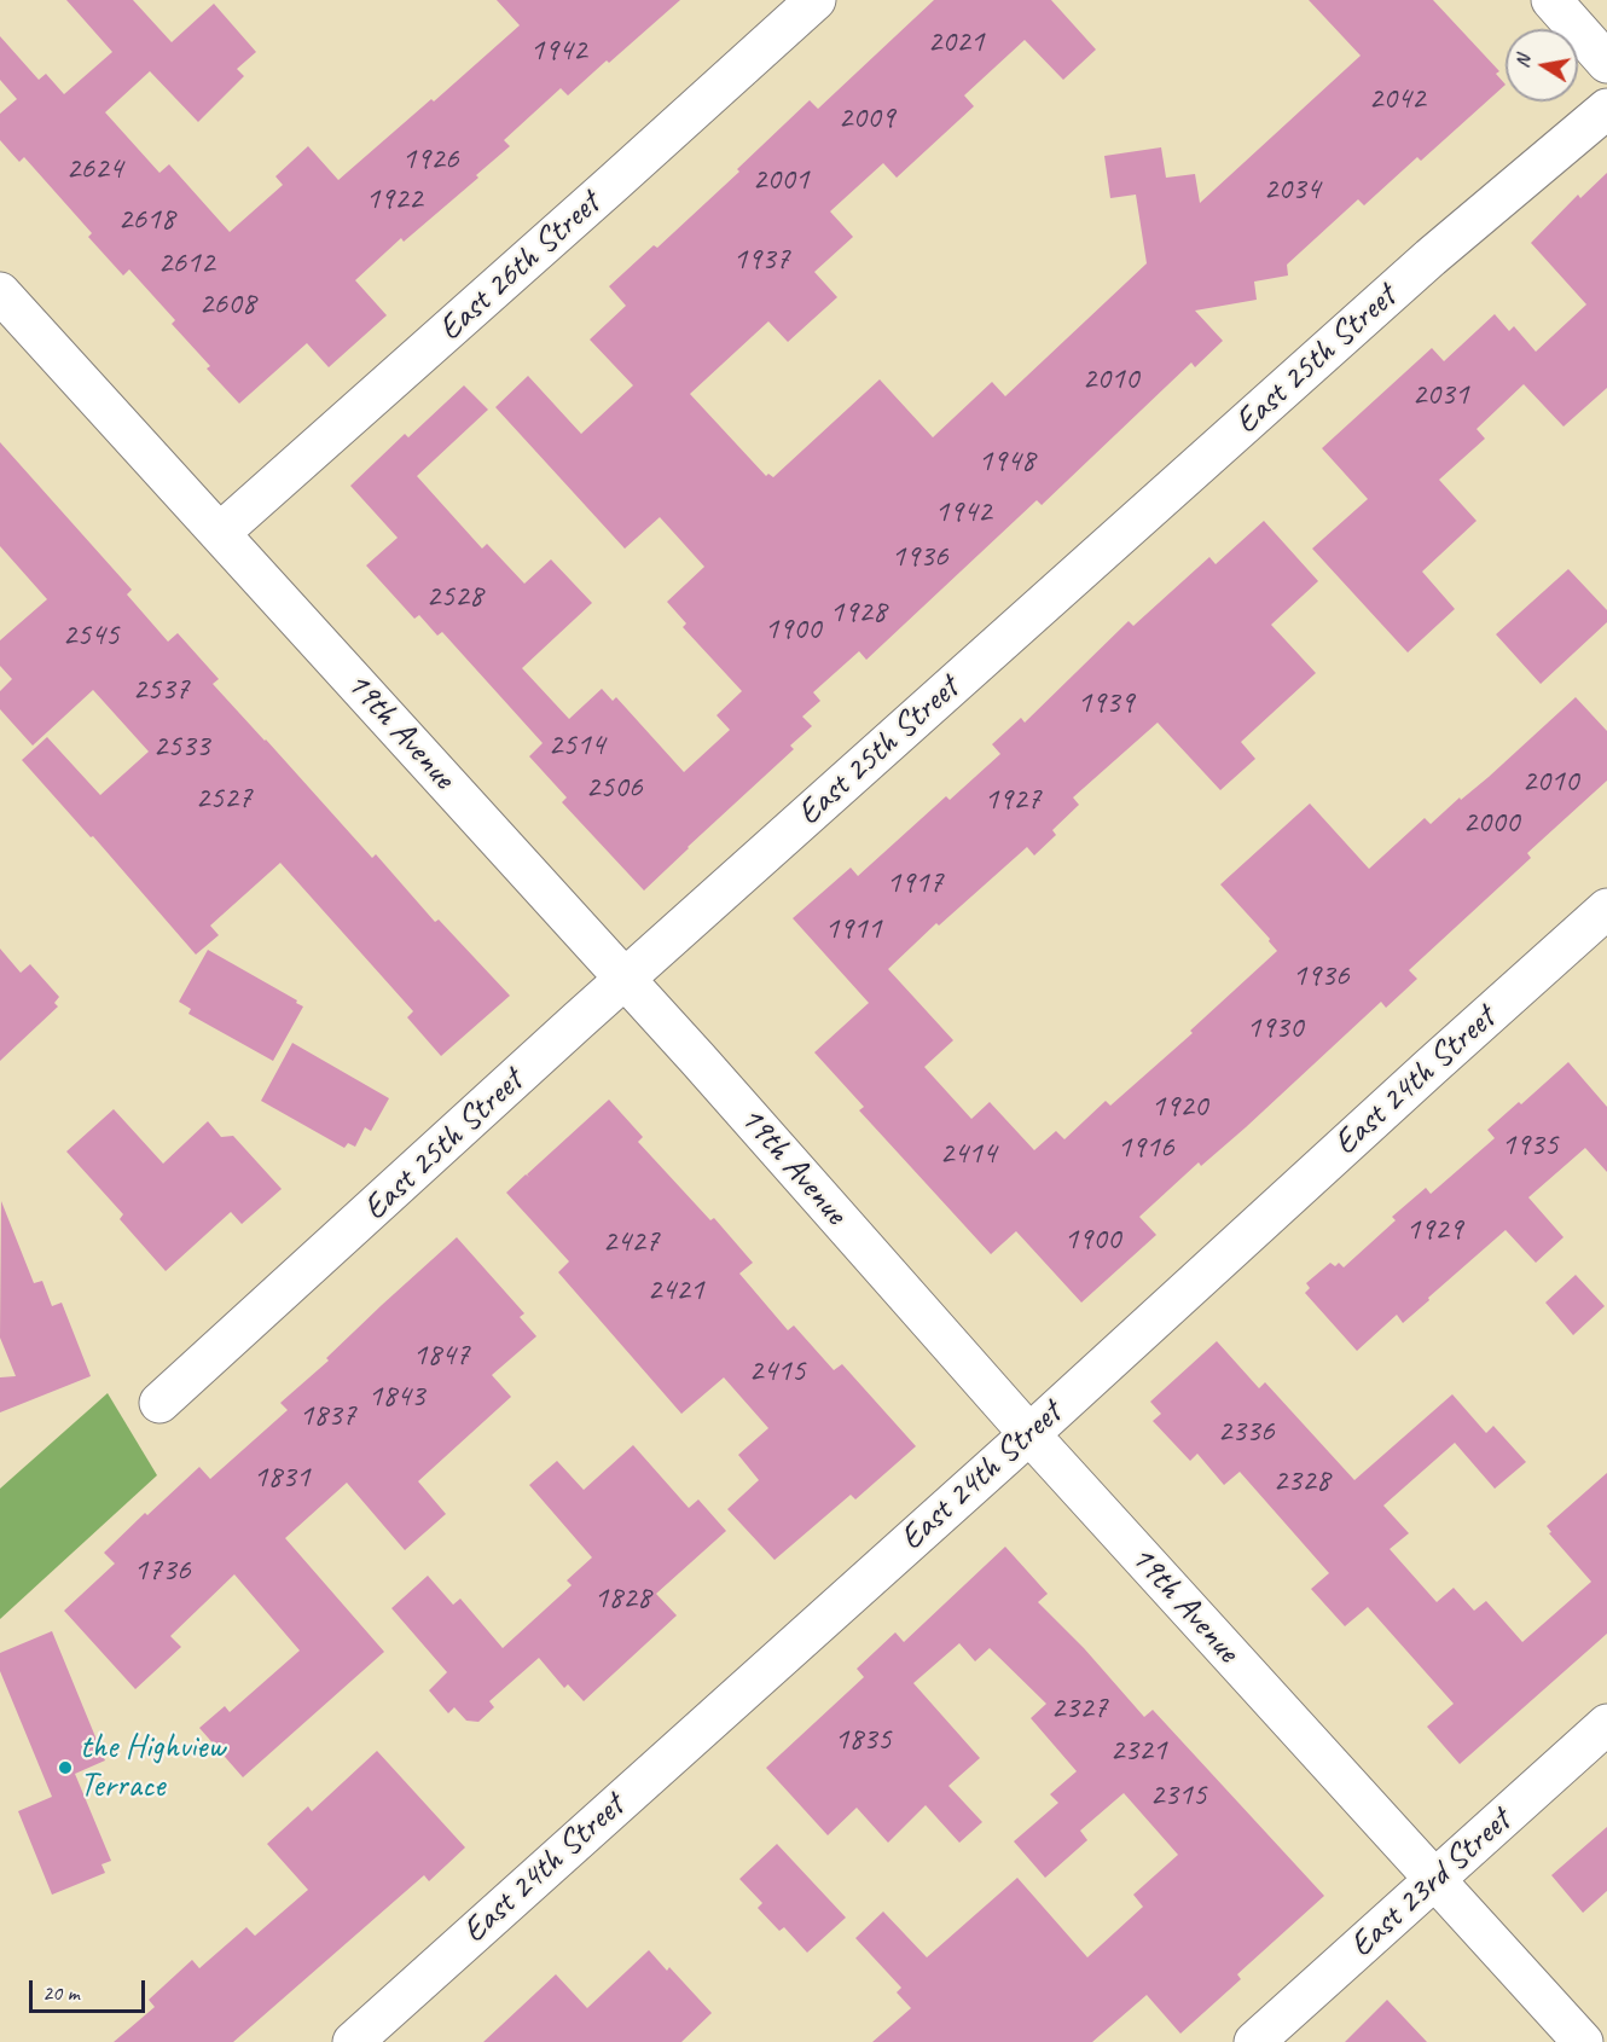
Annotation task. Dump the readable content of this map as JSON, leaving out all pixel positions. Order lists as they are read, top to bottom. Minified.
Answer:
{"streets":{"street":["East 26th Street","East 25th Street","19th Avenue","East 24th Street","East 23rd Street"]},"crossings":[["East 26th Street","19th Avenue"],["East 25th Street","19th Avenue"],["19th Avenue","East 24th Street"],["19th Avenue","East 23rd Street"]],"places":["the Highview Terrace"],"house_numbers":["2021","1942","2042","2009","1926","2624","2001","2034","1922","2618","1937","2612","2608","2010","2031","1948","1942","1936","2528","1928","1900","2545","2537","1939","2514","2533","2010","2506","2527","1927","2000","1917","1911","1936","1930","1920","1935","1916","2414","1929","1900","2427","2421","1847","2415","1843","1837","2336","1831","2328","1736","1828","2327","1835","2321","2315"],"scale_bar":"20 m","north":"left"}
